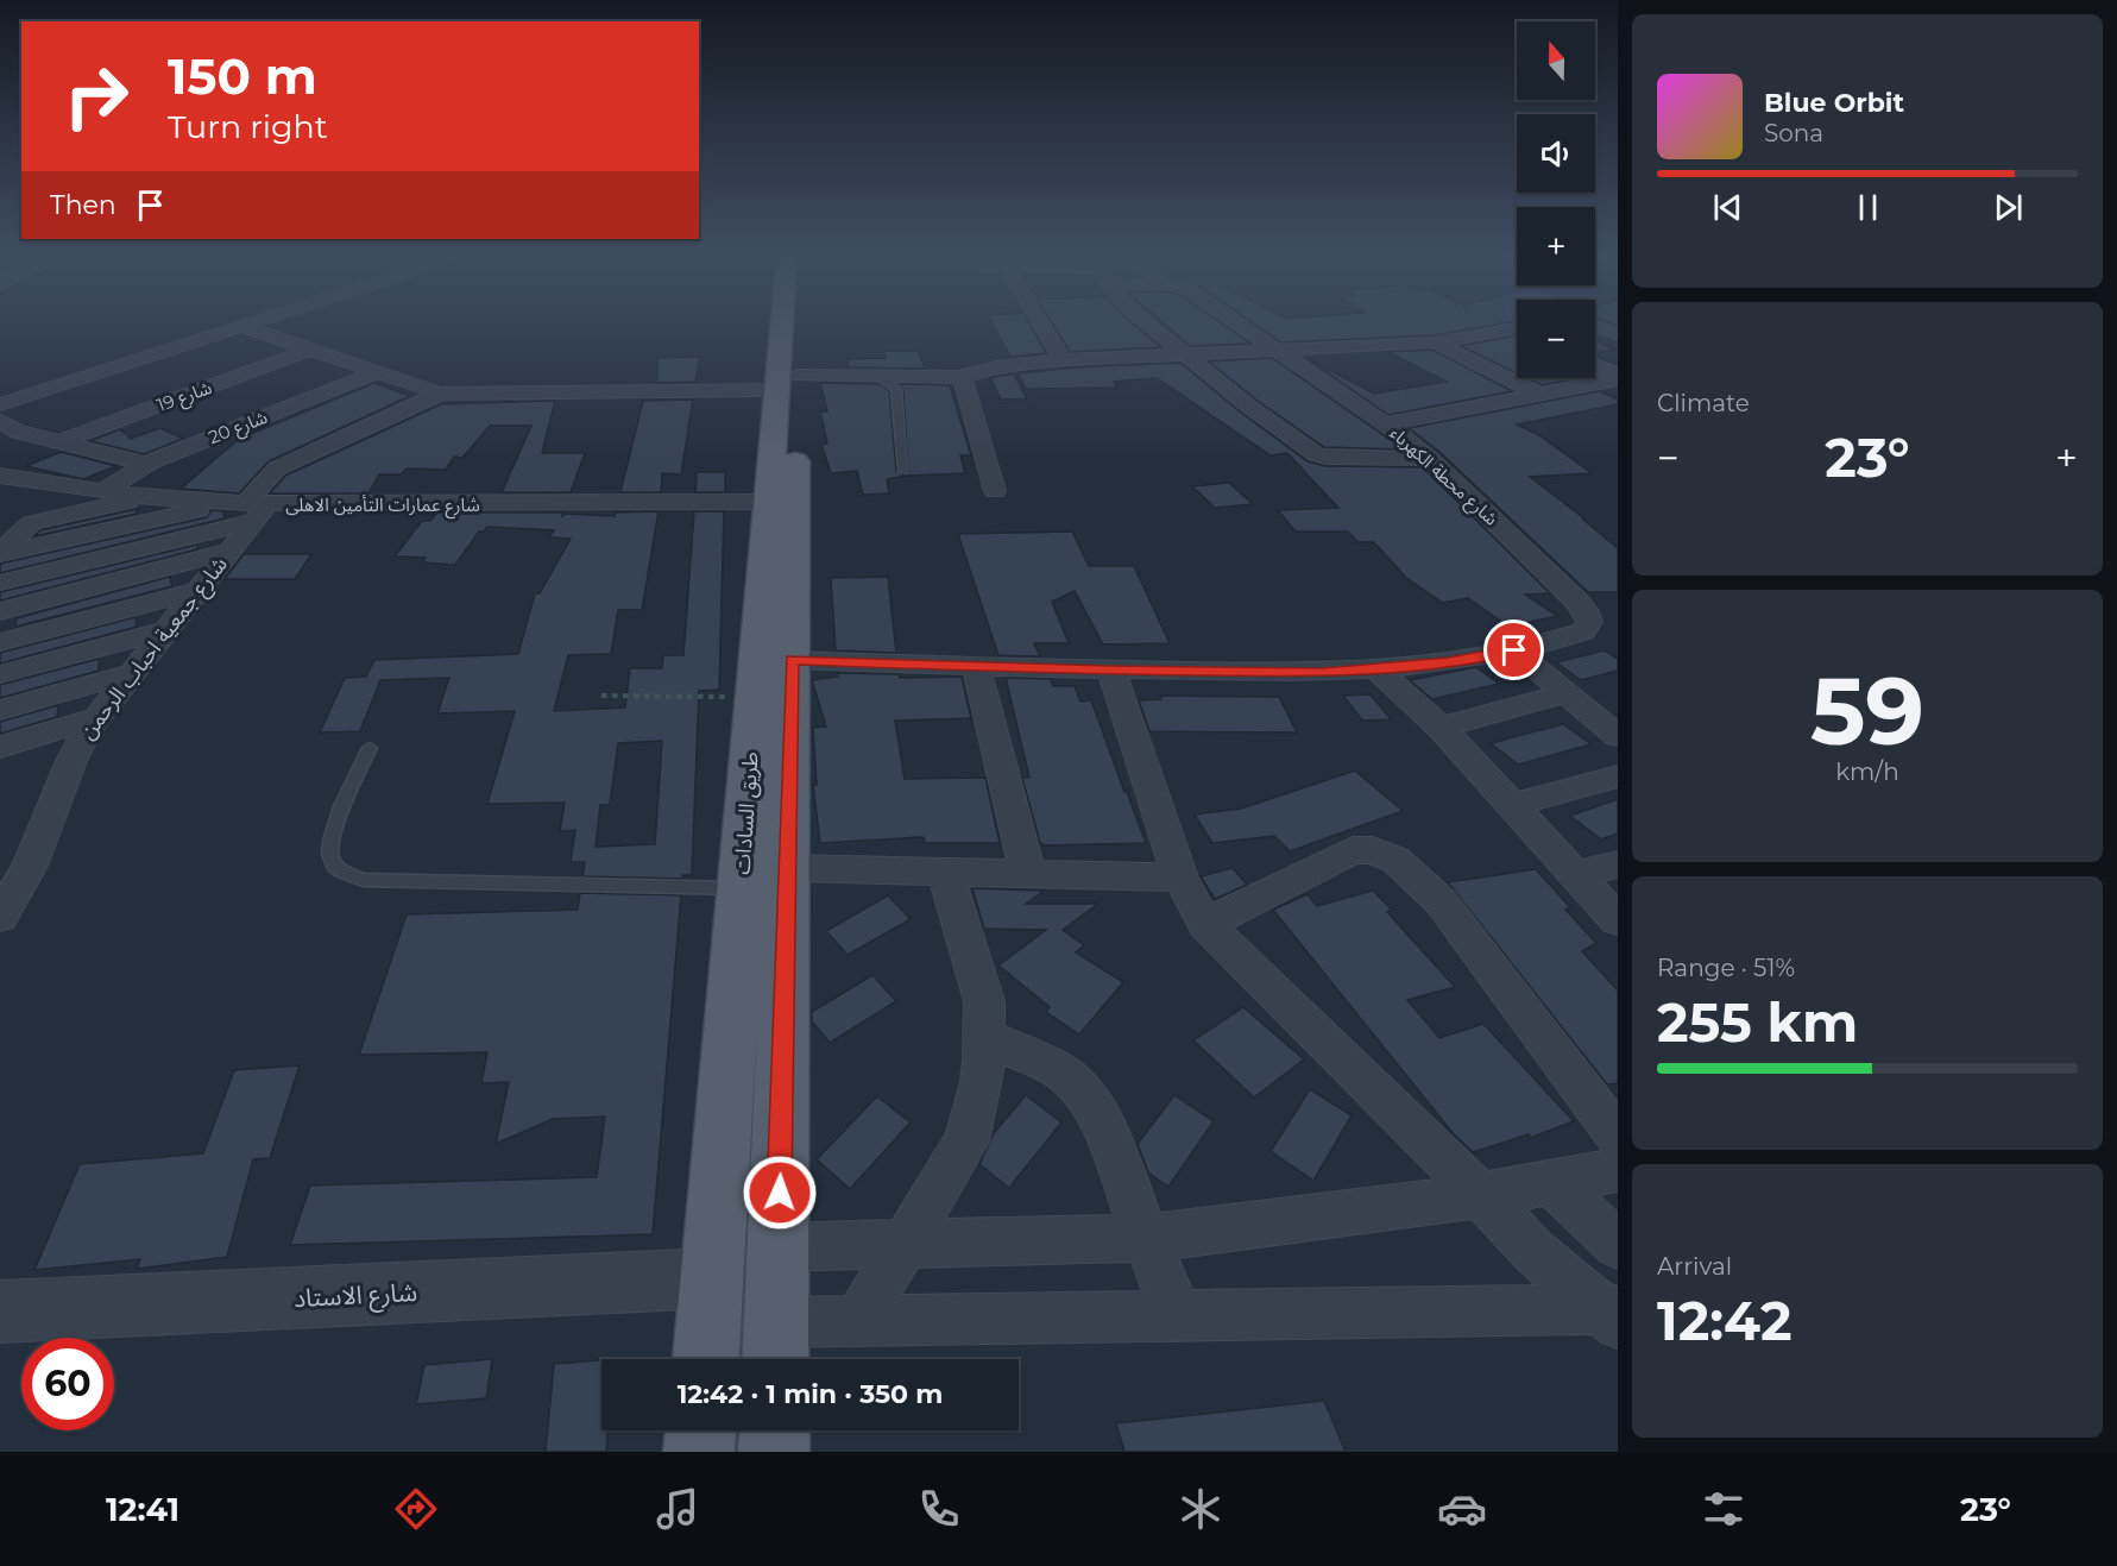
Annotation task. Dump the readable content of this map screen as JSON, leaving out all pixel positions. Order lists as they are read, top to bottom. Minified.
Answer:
{"streets":{"main road":["طريق السادات"],"street":["شارع 19","شارع 20","شارع محطة الكهرباء","شارع عمارات التأمين الاهلى","شارع جمعية احباب الرحمن","شارع الاستاد"]},"crossings":[["شارع 20","شارع عمارات التأمين الاهلى"],["شارع عمارات التأمين الاهلى","شارع جمعية احباب الرحمن"],["شارع عمارات التأمين الاهلى","طريق السادات"],["طريق السادات","شارع الاستاد"]],"north":"top","page":{"map_buttons":["+","−"],"turn":["150 m","Turn right"],"song":["Blue Orbit","Sona"],"then":"Then","tile":["Climate",["59","km/h"],["Range · 51%","255 km"],["Arrival","12:42"]],"heat":["−","23°","+"],"limit":"60","trip":"12:42 · 1 min · 350 m","tabs":["12:41","23°"]}}
